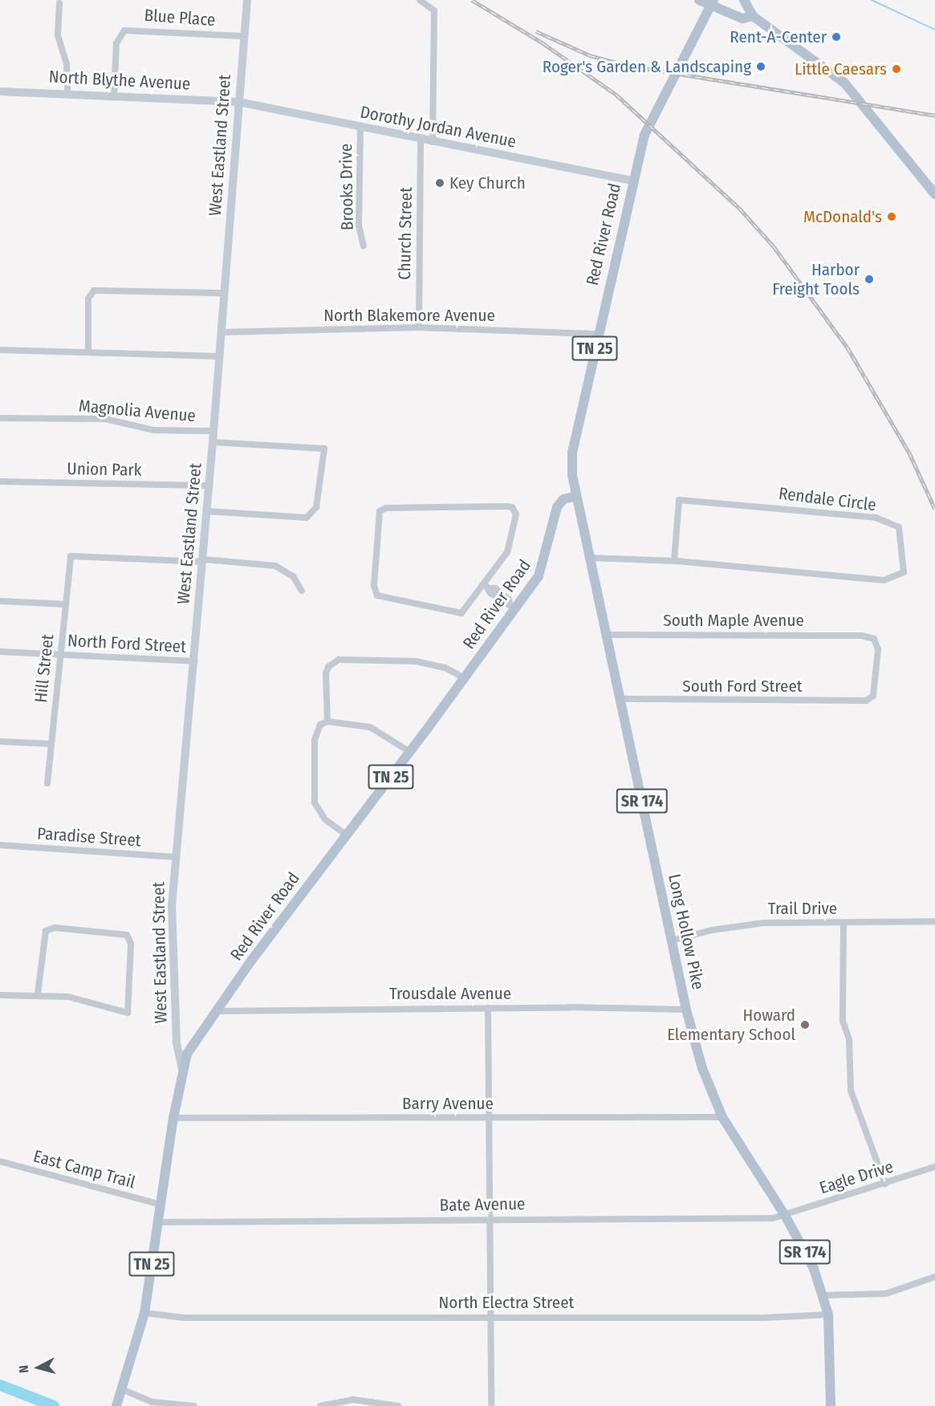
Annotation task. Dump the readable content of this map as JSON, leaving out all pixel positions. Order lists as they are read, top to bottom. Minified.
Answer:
{"streets":{"main road":["West Eastland Street","Red River Road","TN 25","SR 174","Long Hollow Pike"],"street":["Blue Place","North Blythe Avenue","Dorothy Jordan Avenue","Brooks Drive","Church Street","North Blakemore Avenue","Magnolia Avenue","Union Park","Rendale Circle","South Maple Avenue","North Ford Street","Hill Street","South Ford Street","Paradise Street","Trail Drive","Trousdale Avenue","Barry Avenue","East Camp Trail","Eagle Drive","Bate Avenue","North Electra Street"]},"crossings":[["Blue Place","North Blythe Avenue"],["Blue Place","West Eastland Street"],["North Blythe Avenue","Dorothy Jordan Avenue"],["North Blythe Avenue","West Eastland Street"],["Dorothy Jordan Avenue","West Eastland Street"],["Dorothy Jordan Avenue","Brooks Drive"],["Dorothy Jordan Avenue","Church Street"],["Dorothy Jordan Avenue","Red River Road"],["West Eastland Street","Red River Road"],["West Eastland Street","North Blakemore Avenue"],["West Eastland Street","TN 25"],["West Eastland Street","Magnolia Avenue"],["West Eastland Street","Union Park"],["West Eastland Street","North Ford Street"],["West Eastland Street","Hill Street"],["West Eastland Street","Paradise Street"],["West Eastland Street","Barry Avenue"],["Church Street","North Blakemore Avenue"],["Red River Road","North Blakemore Avenue"],["Red River Road","Long Hollow Pike"],["Red River Road","Trousdale Avenue"],["TN 25","Barry Avenue"],["TN 25","East Camp Trail"],["TN 25","Bate Avenue"],["TN 25","North Electra Street"],["Rendale Circle","Long Hollow Pike"],["South Maple Avenue","South Ford Street"],["South Maple Avenue","Long Hollow Pike"],["North Ford Street","Hill Street"],["South Ford Street","Long Hollow Pike"],["Trail Drive","Long Hollow Pike"],["Long Hollow Pike","Trousdale Avenue"],["Long Hollow Pike","Barry Avenue"],["Long Hollow Pike","Eagle Drive"],["Long Hollow Pike","Bate Avenue"],["Long Hollow Pike","North Electra Street"],["Eagle Drive","Bate Avenue"]],"places":["Rent-A-Center","Roger's Garden & Landscaping","Little Caesars","Key Church","McDonald's","Harbor Freight Tools","Howard Elementary School"],"north":"left"}
